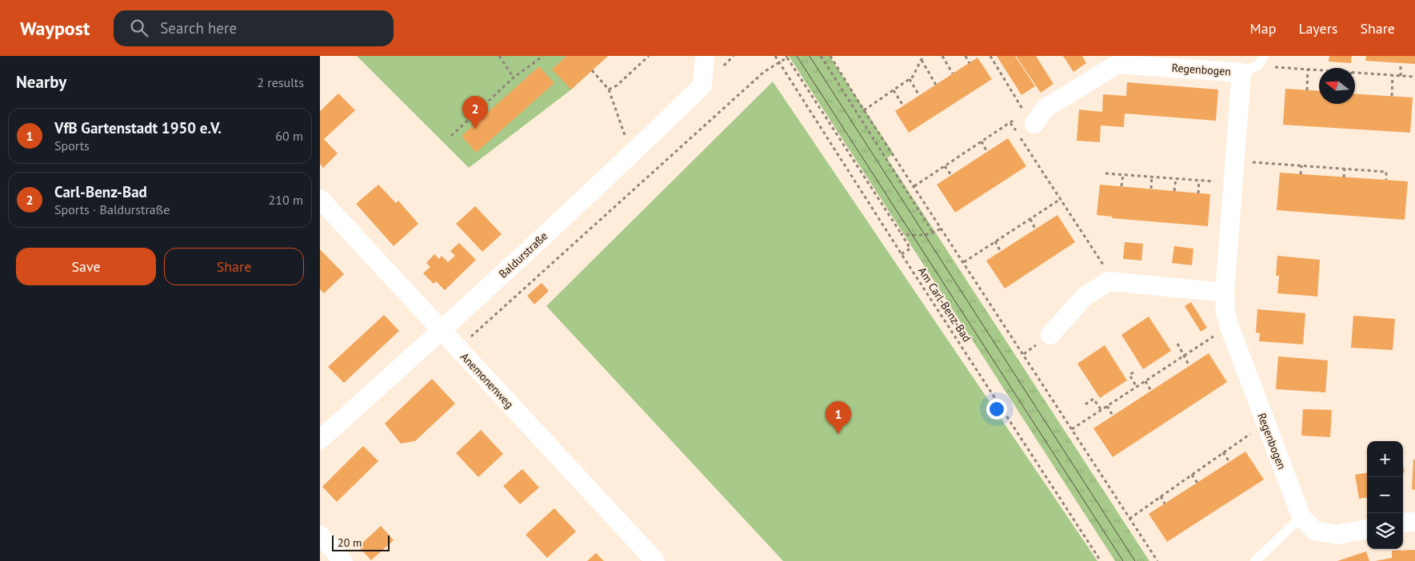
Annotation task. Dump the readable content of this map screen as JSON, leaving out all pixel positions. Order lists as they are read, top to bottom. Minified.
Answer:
{"streets":{"street":["Regenbogen","Baldurstraße","Anemonenweg"],"path":["Am Carl-Benz-Bad"]},"crossings":[["Baldurstraße","Anemonenweg"]],"scale_bar":"20 m","north":"left","page":{"header":"Waypost","search":"Search here","nav":["Map","Layers","Share"],"heading":["Nearby","2 results"],"pins":["2","1"],"list":[{"mark":"1","name":"VfB Gartenstadt 1950 e.V.","note":"Sports","value":"60 m"},{"mark":"2","name":"Carl-Benz-Bad","note":"Sports · Baldurstraße","value":"210 m"}],"buttons":["Save","Share"],"map_buttons":["+","−"],"scale":"20 m"}}
